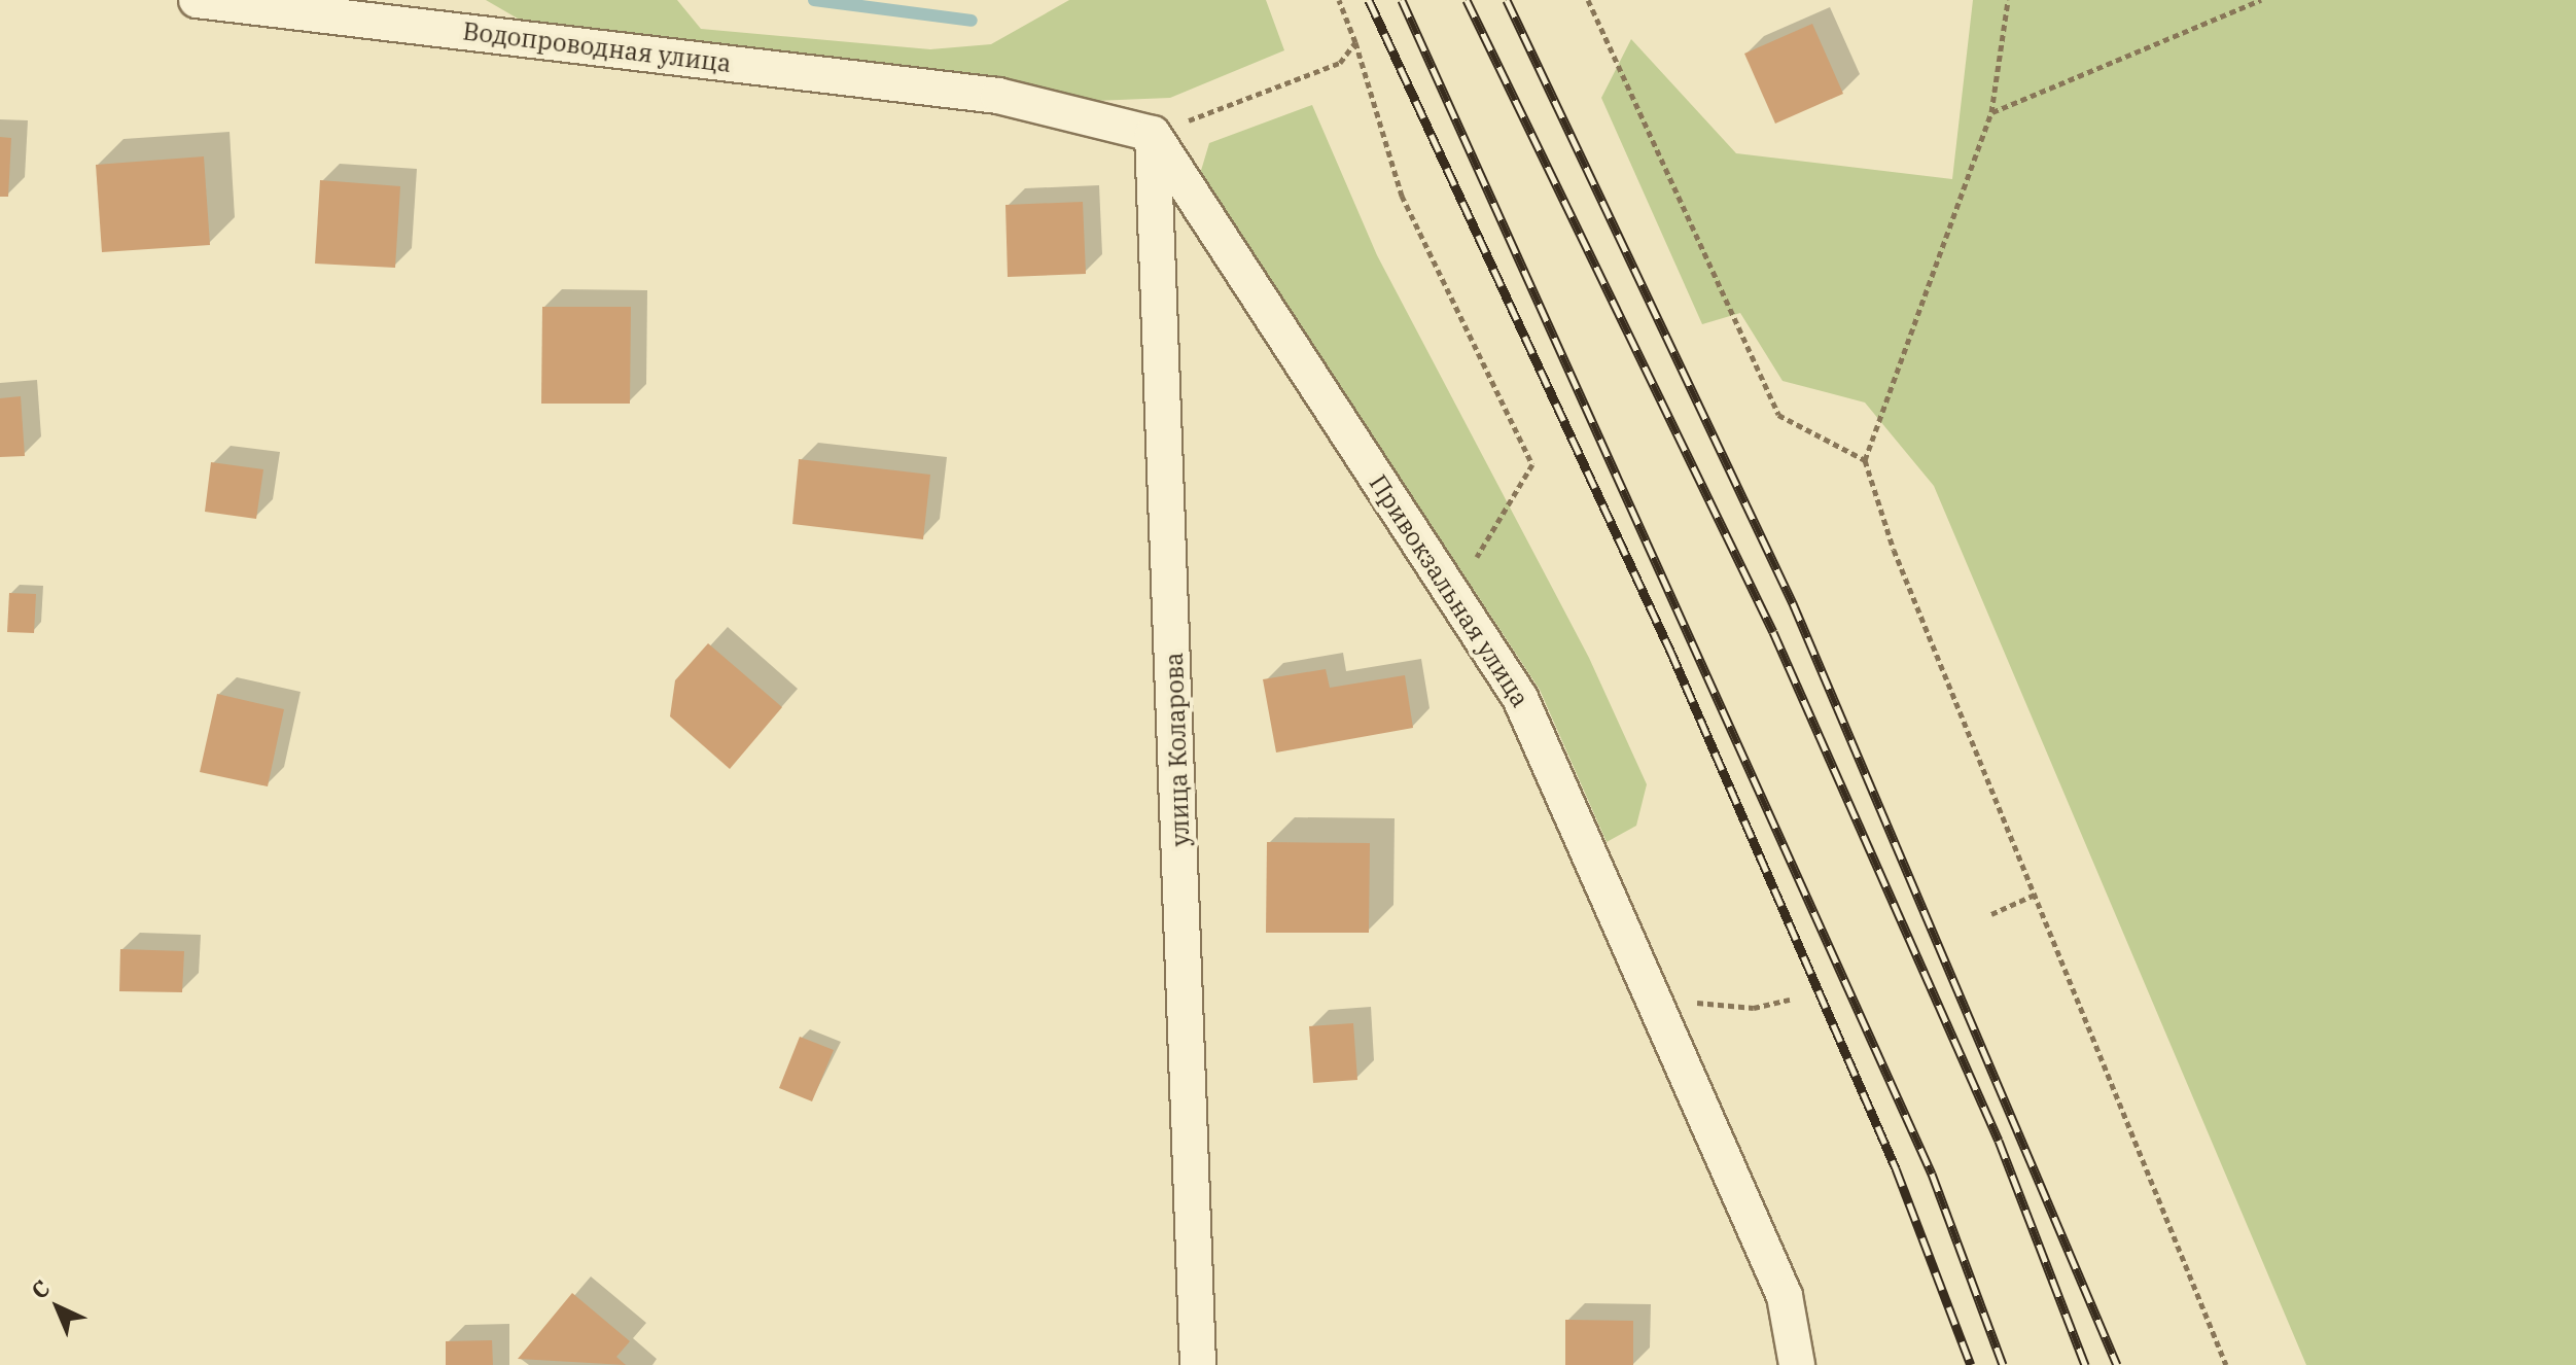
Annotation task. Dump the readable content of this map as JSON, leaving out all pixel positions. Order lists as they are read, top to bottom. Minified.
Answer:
{"streets":{"street":["Водопроводная улица","Привокзальная улица","улица Коларова"]},"crossings":[["Водопроводная улица","Привокзальная улица"],["Водопроводная улица","улица Коларова"],["Привокзальная улица","улица Коларова"]],"north":"top left"}
